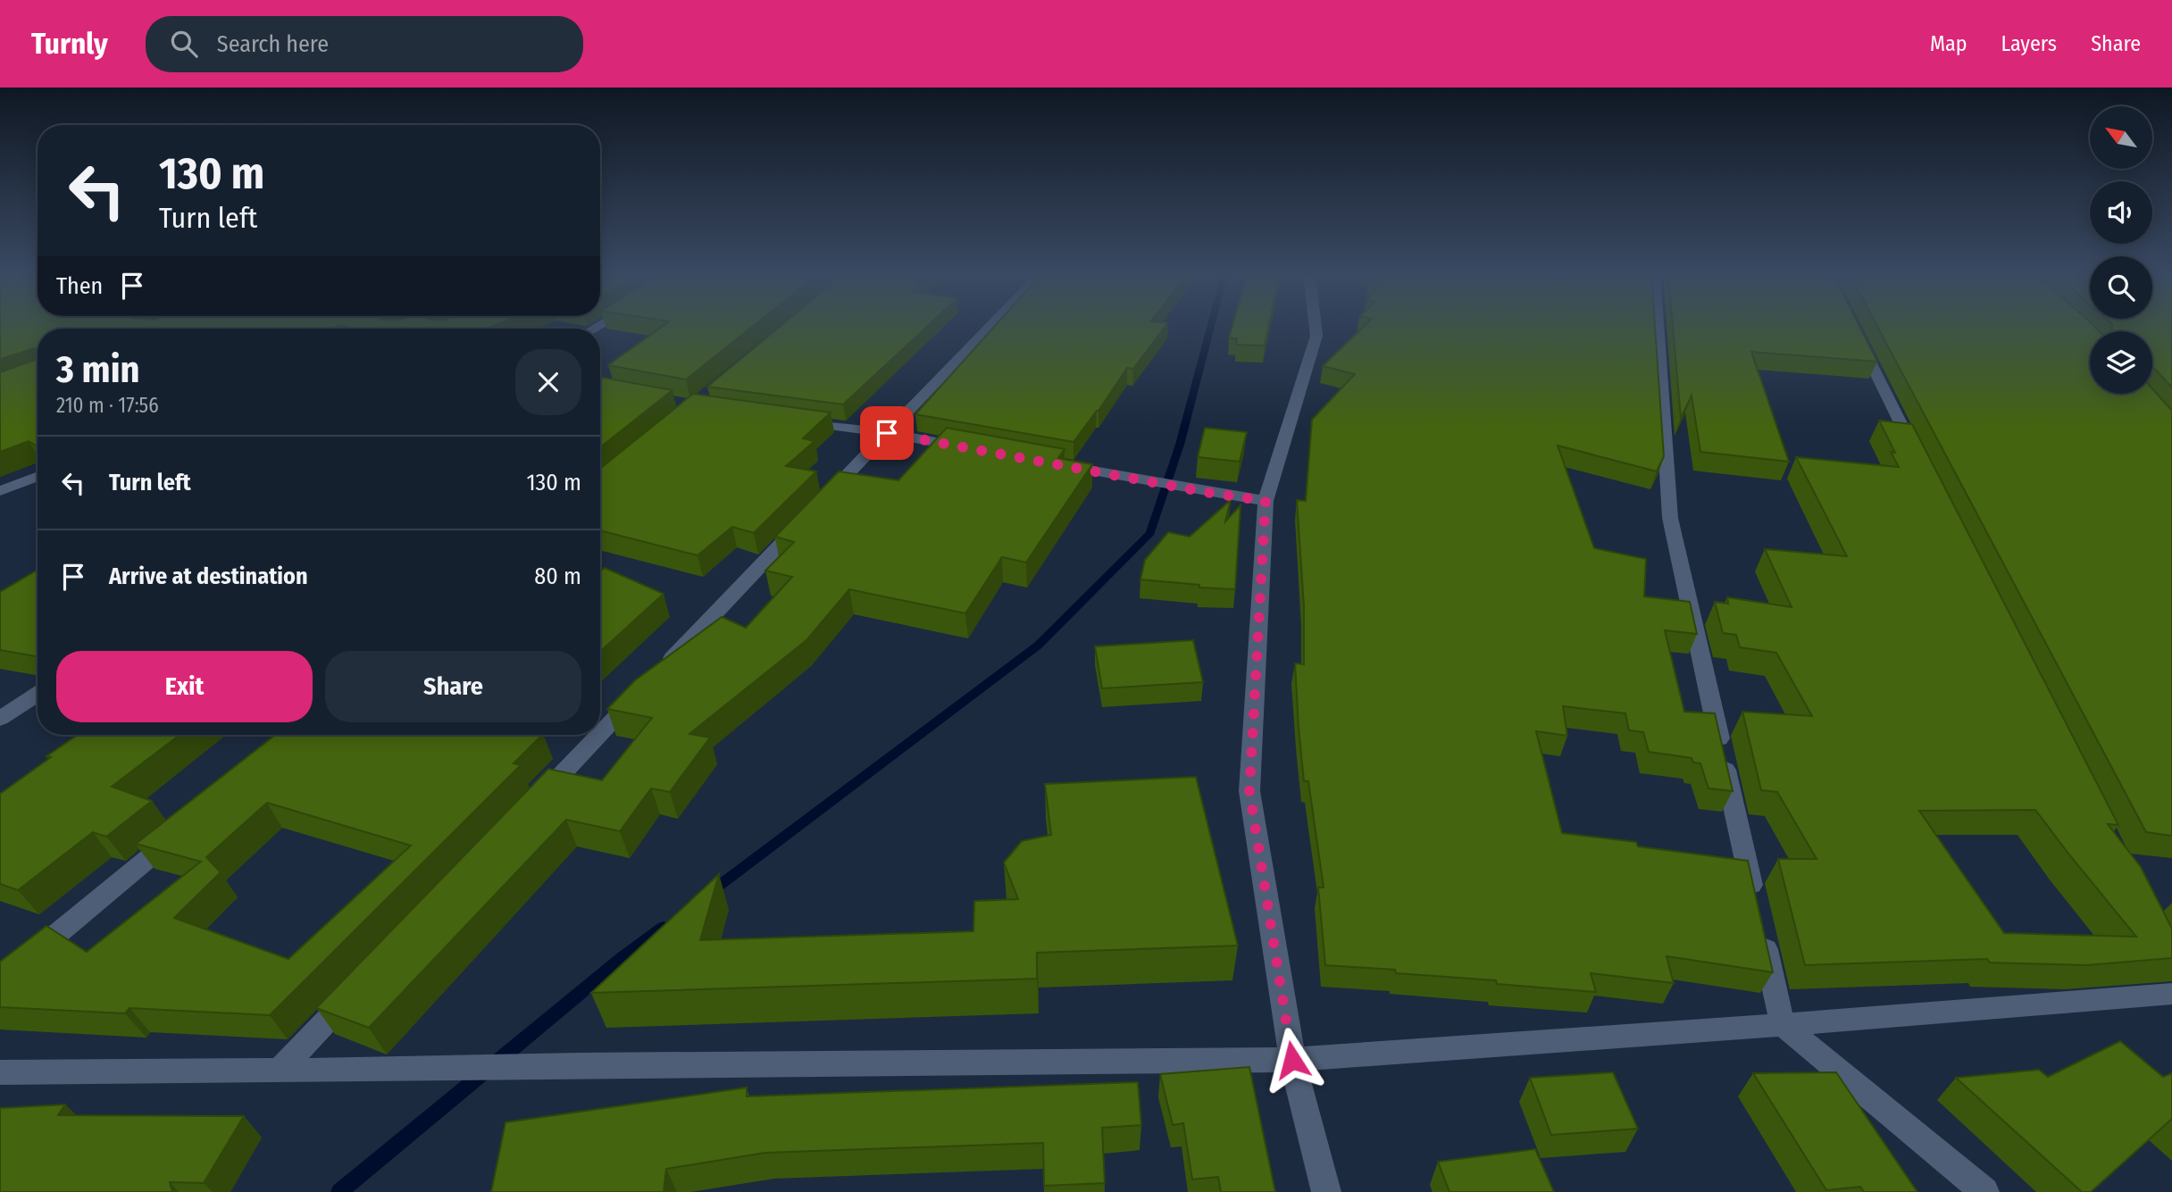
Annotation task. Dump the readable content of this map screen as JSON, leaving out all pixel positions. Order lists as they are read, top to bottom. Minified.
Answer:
{"north":"top left","page":{"header":"Turnly","search":"Search here","nav":["Map","Layers","Share"],"turn":["130 m","Turn left"],"then":"Then","heading":["3 min","210 m · 17:56"],"list":[{"name":"Turn left","value":"130 m"},{"name":"Arrive at destination","value":"80 m"}],"buttons":["Exit","Share"]}}
